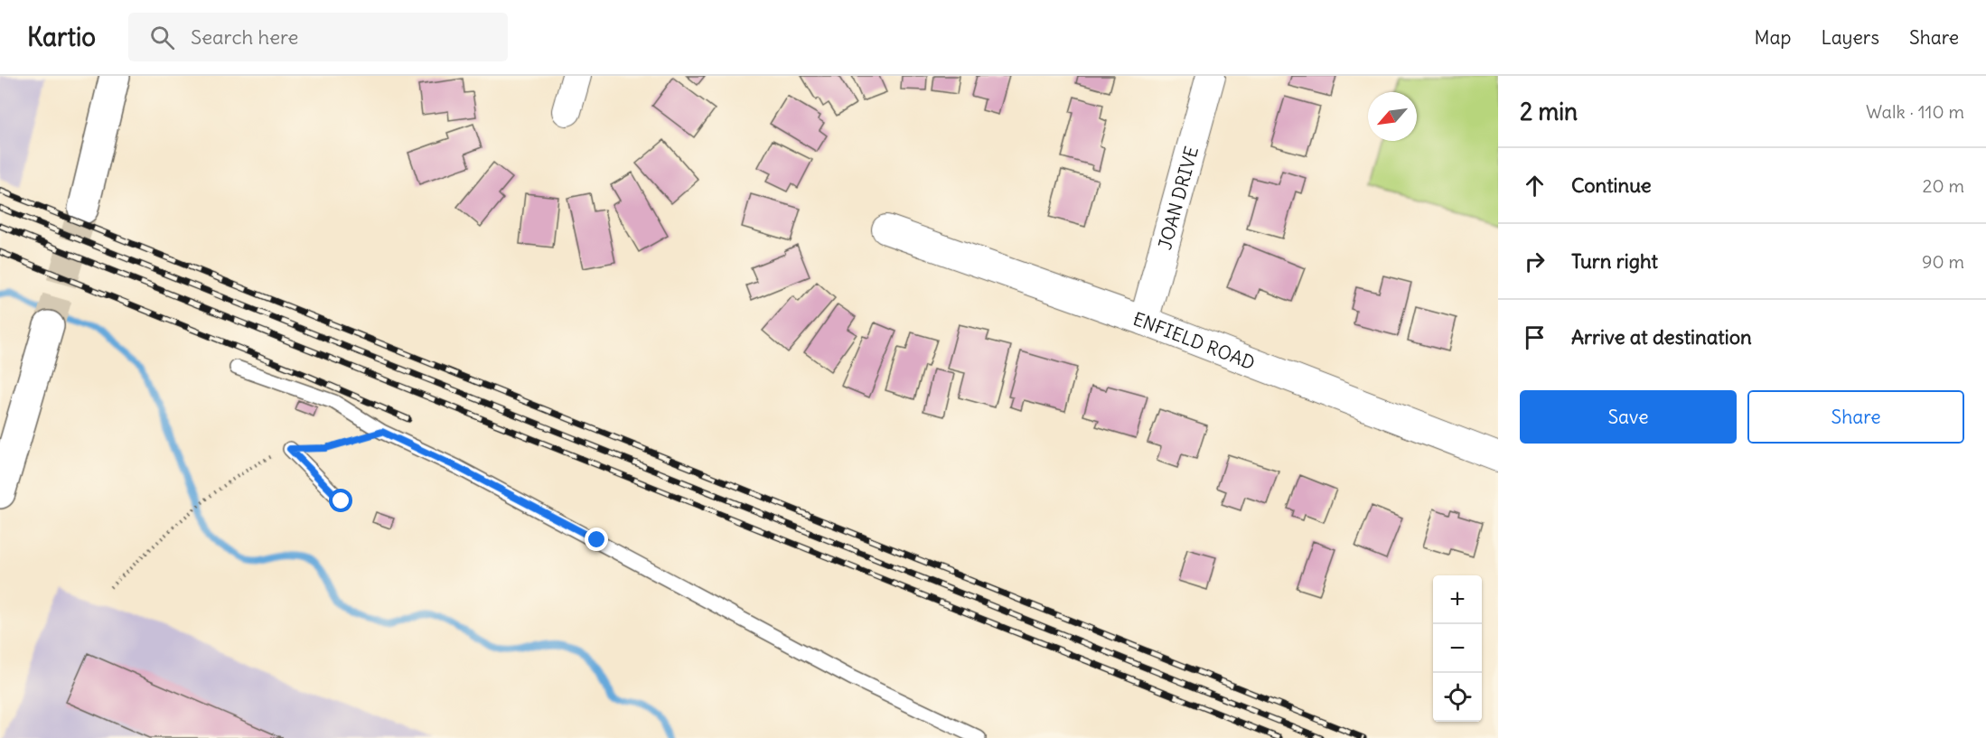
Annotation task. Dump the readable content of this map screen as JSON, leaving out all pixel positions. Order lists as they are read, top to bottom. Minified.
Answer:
{"streets":{"street":["JOAN DRIVE","ENFIELD ROAD"]},"crossings":[["JOAN DRIVE","ENFIELD ROAD"]],"north":"bottom left","page":{"header":"Kartio","search":"Search here","nav":["Map","Layers","Share"],"heading":["2 min","Walk · 110 m"],"list":[["Continue","20 m"],["Turn right","90 m"],"Arrive at destination"],"buttons":["Save","Share"],"map_buttons":["+","−"]}}
